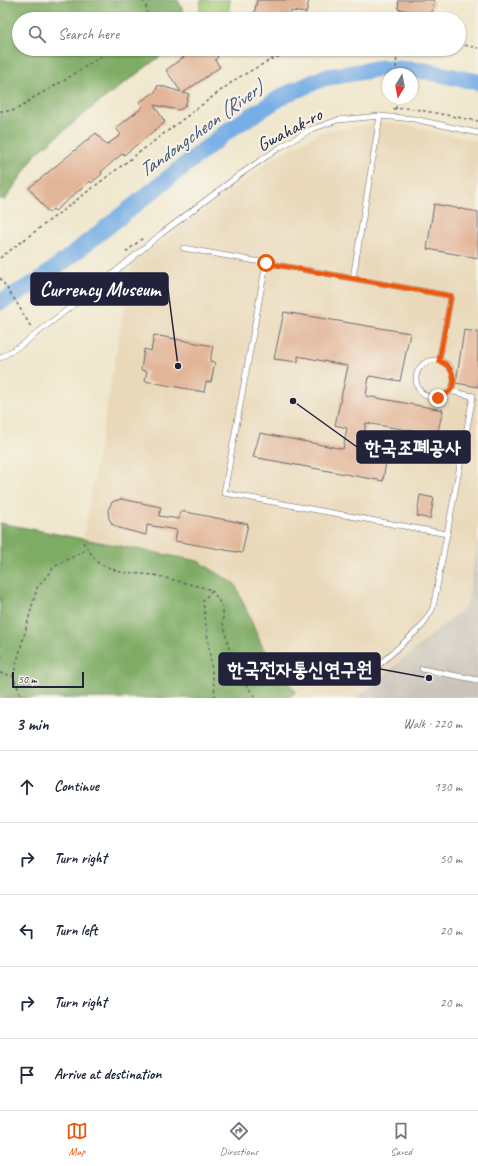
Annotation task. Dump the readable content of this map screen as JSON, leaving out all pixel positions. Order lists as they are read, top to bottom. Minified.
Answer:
{"streets":{"lane":["Gwahak-ro"]},"water":["Tandongcheon (River)"],"places":["Currency Museum","한국조폐공사","한국전자통신연구원"],"scale_bar":"50 m","north":"bottom","page":{"search":"Search here","scale":"50 m","heading":["3 min","Walk · 220 m"],"list":[["Continue","130 m"],["Turn right","50 m"],["Turn left","20 m"],["Turn right","20 m"],"Arrive at destination"],"nav":["Map","Directions","Saved"]}}
